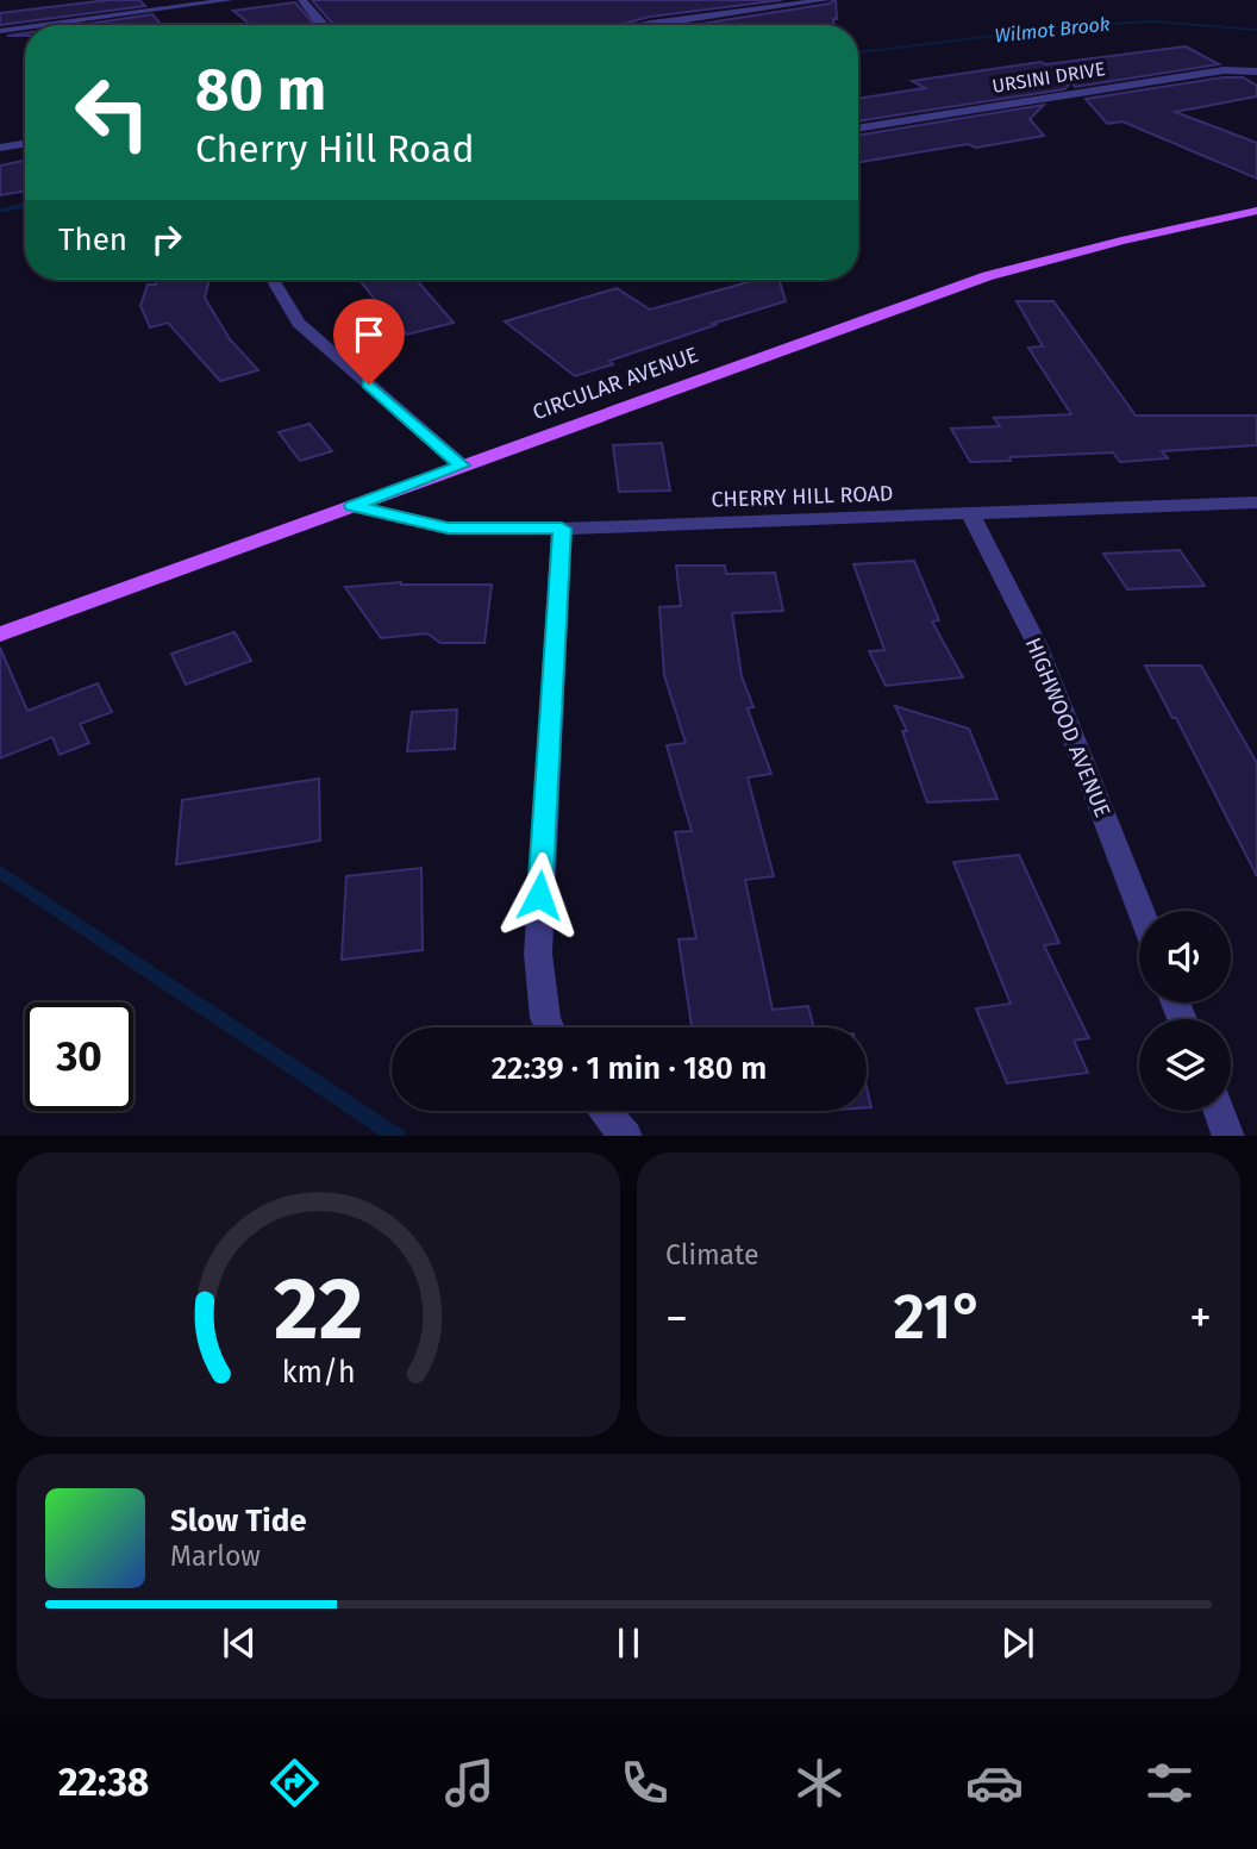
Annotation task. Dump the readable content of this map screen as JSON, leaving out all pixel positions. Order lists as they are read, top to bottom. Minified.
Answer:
{"streets":{"main road":["CIRCULAR AVENUE"],"street":["URSINI DRIVE","CHERRY HILL ROAD","HIGHWOOD AVENUE"]},"crossings":[["CIRCULAR AVENUE","CHERRY HILL ROAD"],["CHERRY HILL ROAD","HIGHWOOD AVENUE"]],"water":["Wilmot Brook"],"page":{"turn":["80 m","Cherry Hill Road"],"then":"Then","limit":"30","trip":"22:39 · 1 min · 180 m","tile":"Climate","heat":["−","21°","+"],"song":["Slow Tide","Marlow"],"tabs":"22:38","gauge":["22","km/h"]}}
